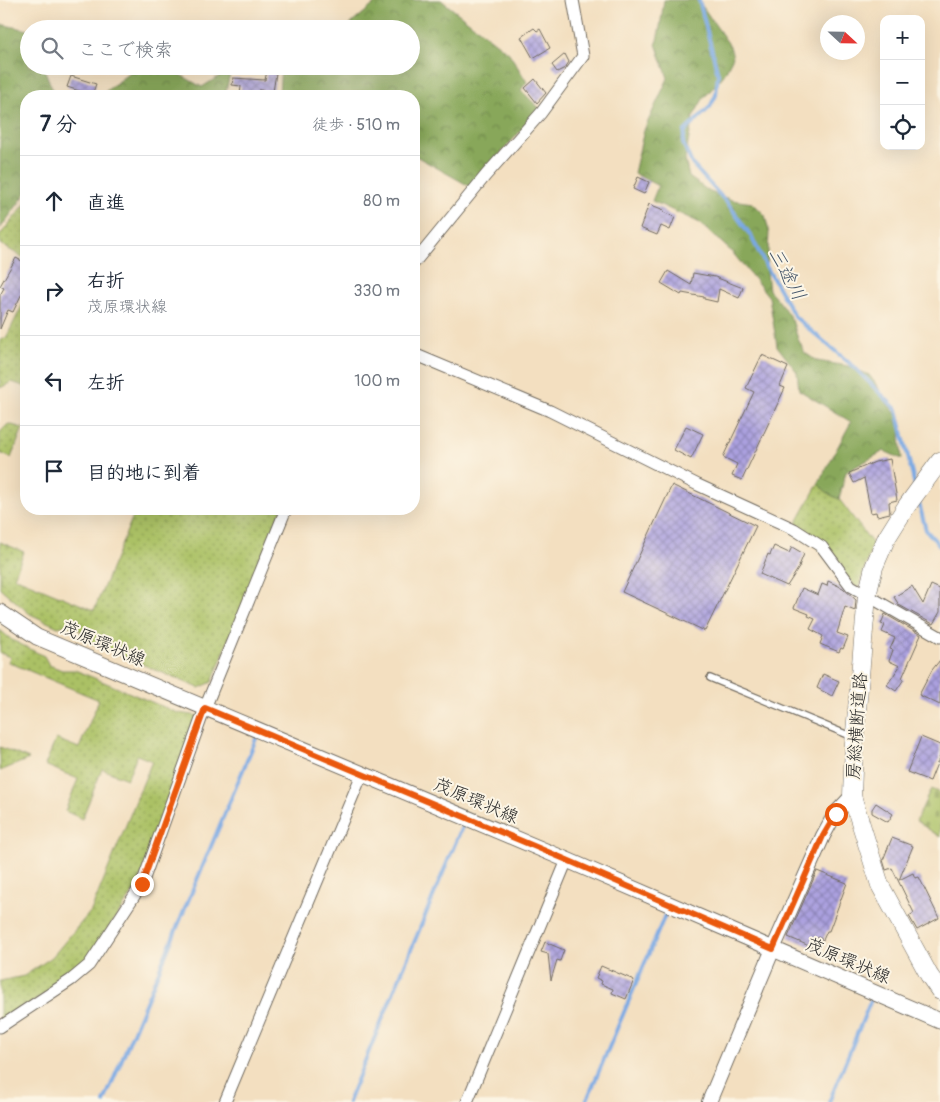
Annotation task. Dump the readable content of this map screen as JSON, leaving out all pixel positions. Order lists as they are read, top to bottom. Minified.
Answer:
{"streets":{"highway":["房総横断道路"],"main road":["茂原環状線"]},"water":["三途川"],"north":"right","page":{"map_buttons":["+","−"],"search":"ここで検索","heading":["7 分","徒歩 · 510 m"],"list":[["直進","80 m"],["右折","茂原環状線","330 m"],["左折","100 m"],"目的地に到着"]}}
